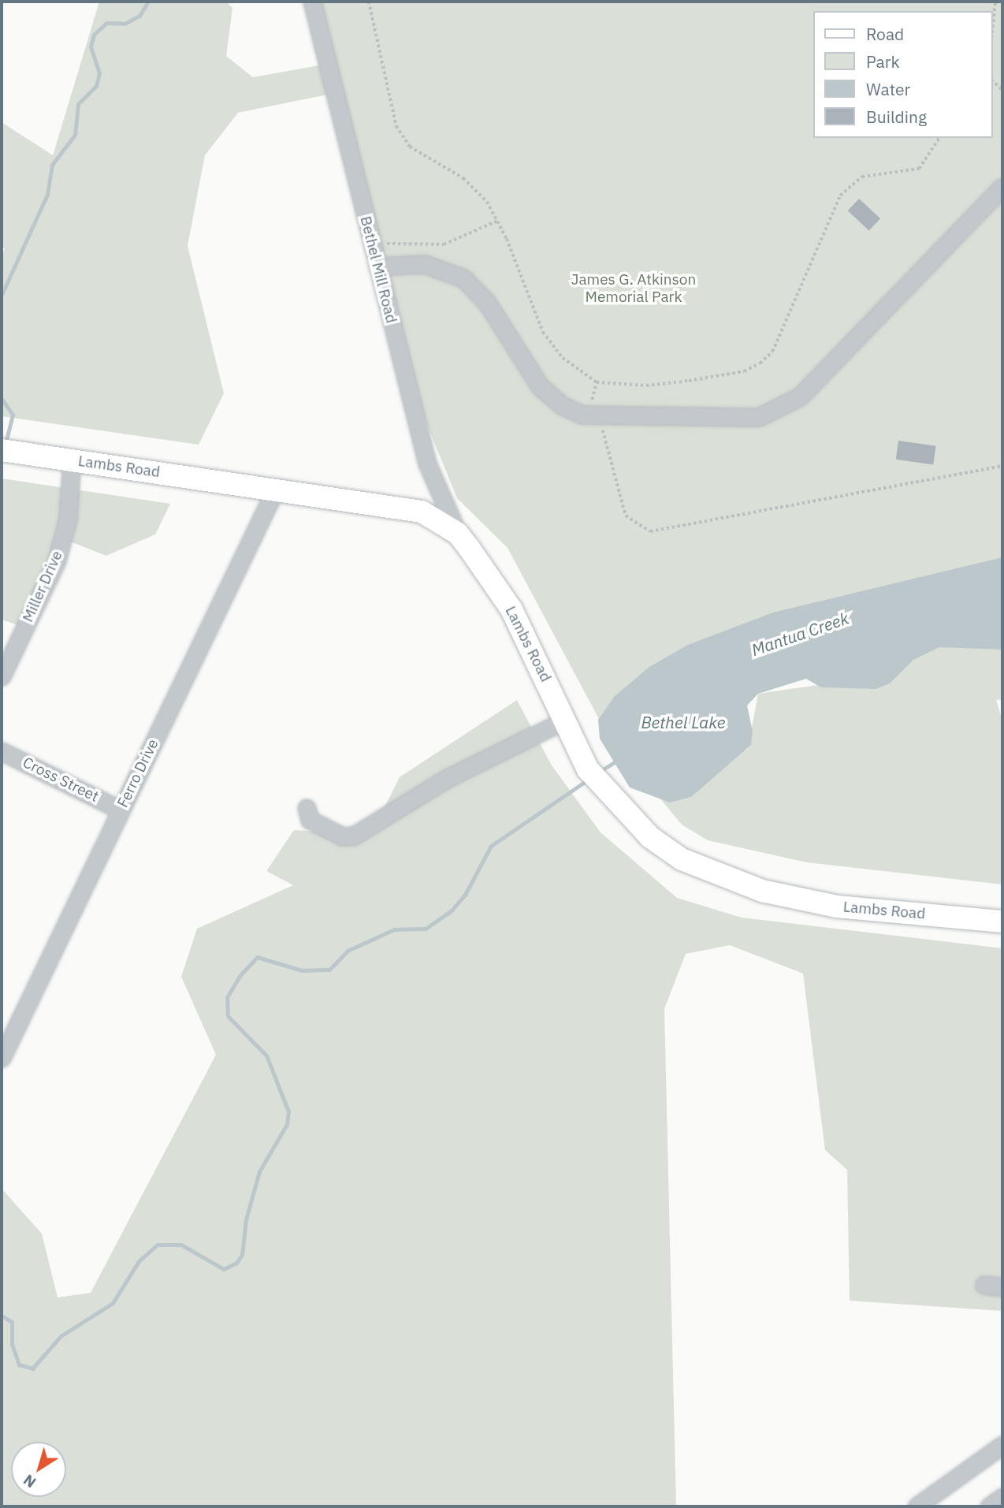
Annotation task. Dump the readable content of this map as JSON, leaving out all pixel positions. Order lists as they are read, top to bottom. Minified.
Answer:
{"streets":{"main road":["Lambs Road"],"street":["Bethel Mill Road","Miller Drive","Ferro Drive","Cross Street"]},"crossings":[["Bethel Mill Road","Lambs Road"],["Lambs Road","Miller Drive"],["Lambs Road","Ferro Drive"],["Ferro Drive","Cross Street"]],"water":["Mantua Creek","Bethel Lake"],"parks":["James G. Atkinson Memorial Park"],"legend":["Road","Park","Water","Building"],"north":"bottom left"}
